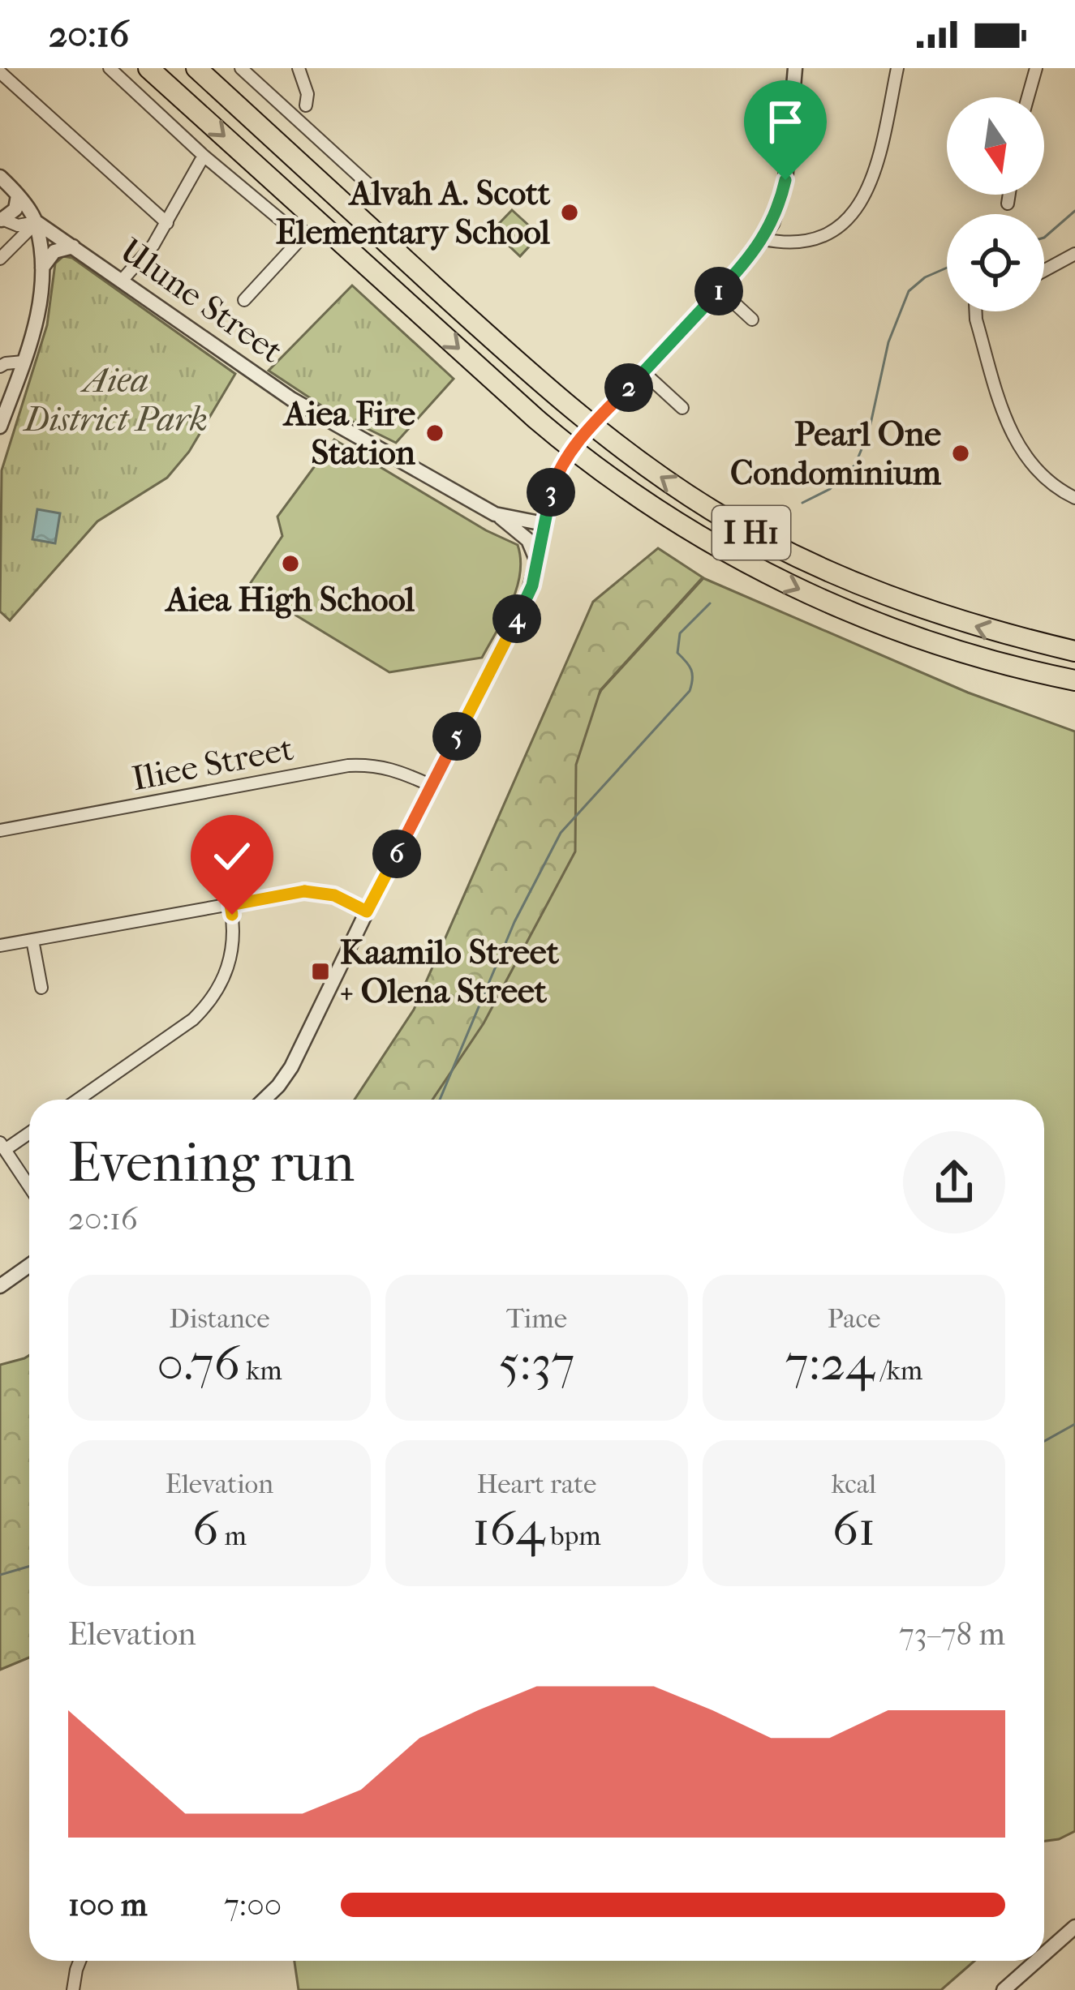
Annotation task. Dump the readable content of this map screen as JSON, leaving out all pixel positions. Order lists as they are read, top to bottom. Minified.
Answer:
{"streets":{"highway":["I H1"],"street":["Ulune Street","Iliee Street"]},"parks":["Aiea District Park"],"places":{"other":["Alvah A. Scott Elementary School","Aiea Fire Station","Pearl One Condominium","Aiea High School"],"transit":["Kaamilo Street + Olena Street"]},"north":"bottom","page":{"status":"20:16","pins":["1","2","3","4","5","6"],"heading":["Evening run","20:16"],"stats":[["Distance","0.76 km"],["Time","5:37"],["Pace","7:24 /km"],["Elevation","6 m"],["Heart rate","164 bpm"],["kcal","61"]],"chart":["Elevation","73–78 m"],"list":[{"name":"100 m","note":"7:00"}]}}
